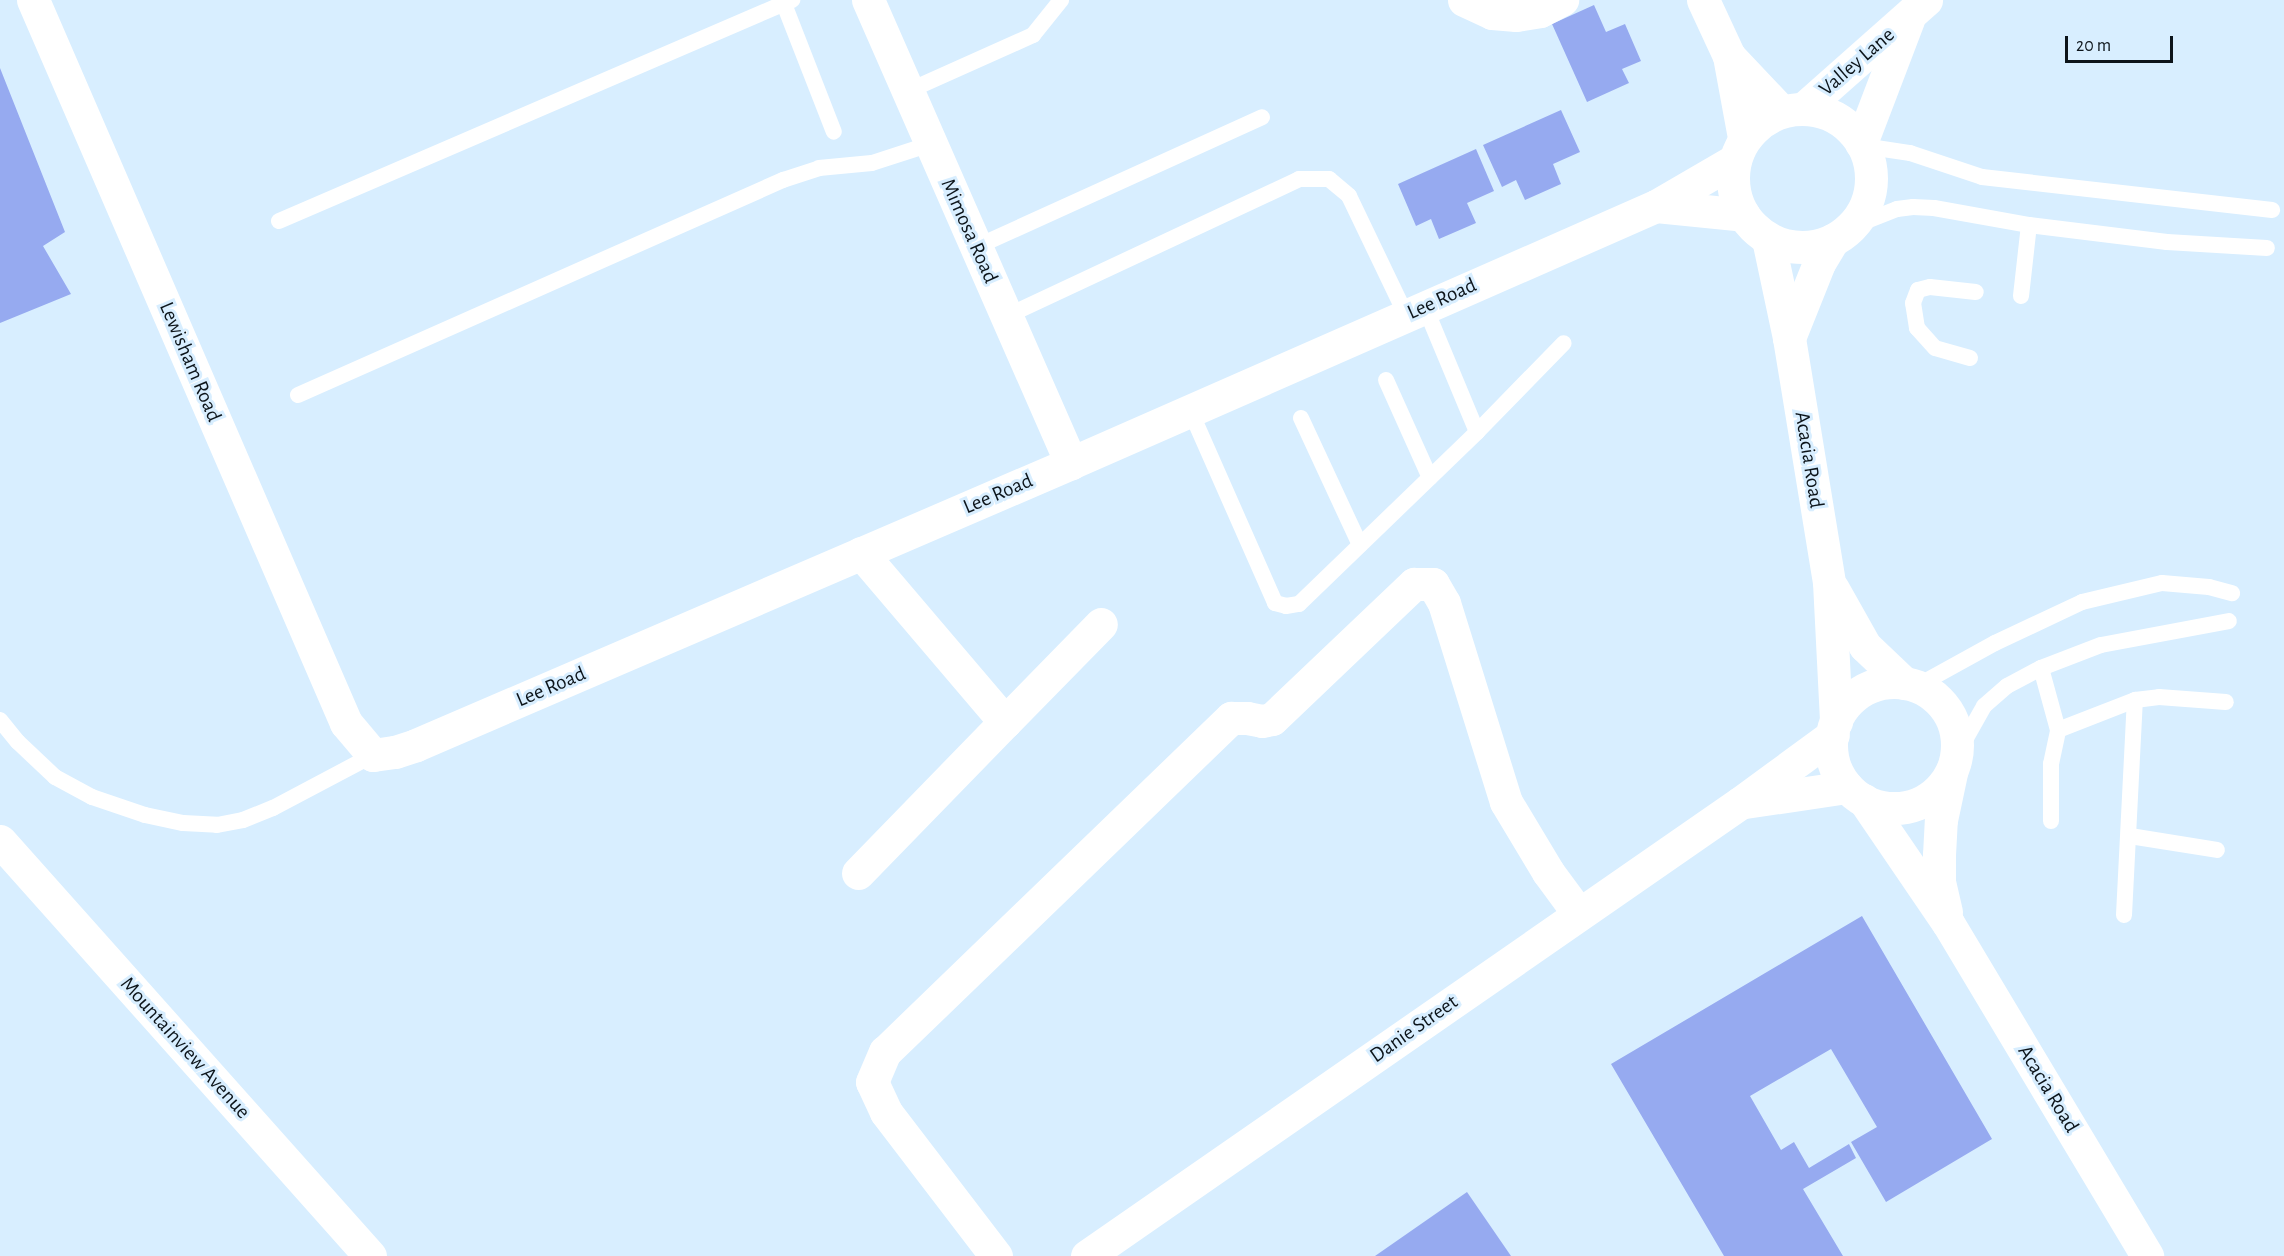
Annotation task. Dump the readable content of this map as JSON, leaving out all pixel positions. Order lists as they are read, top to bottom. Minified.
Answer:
{"streets":{"street":["Valley Lane","Mimosa Road","Lee Road","Lewisham Road","Acacia Road","Danie Street","Mountainview Avenue"]},"crossings":[["Valley Lane","Lee Road"],["Valley Lane","Acacia Road"],["Mimosa Road","Lee Road"],["Lee Road","Lewisham Road"],["Lee Road","Acacia Road"],["Acacia Road","Danie Street"]],"scale_bar":"20 m"}
